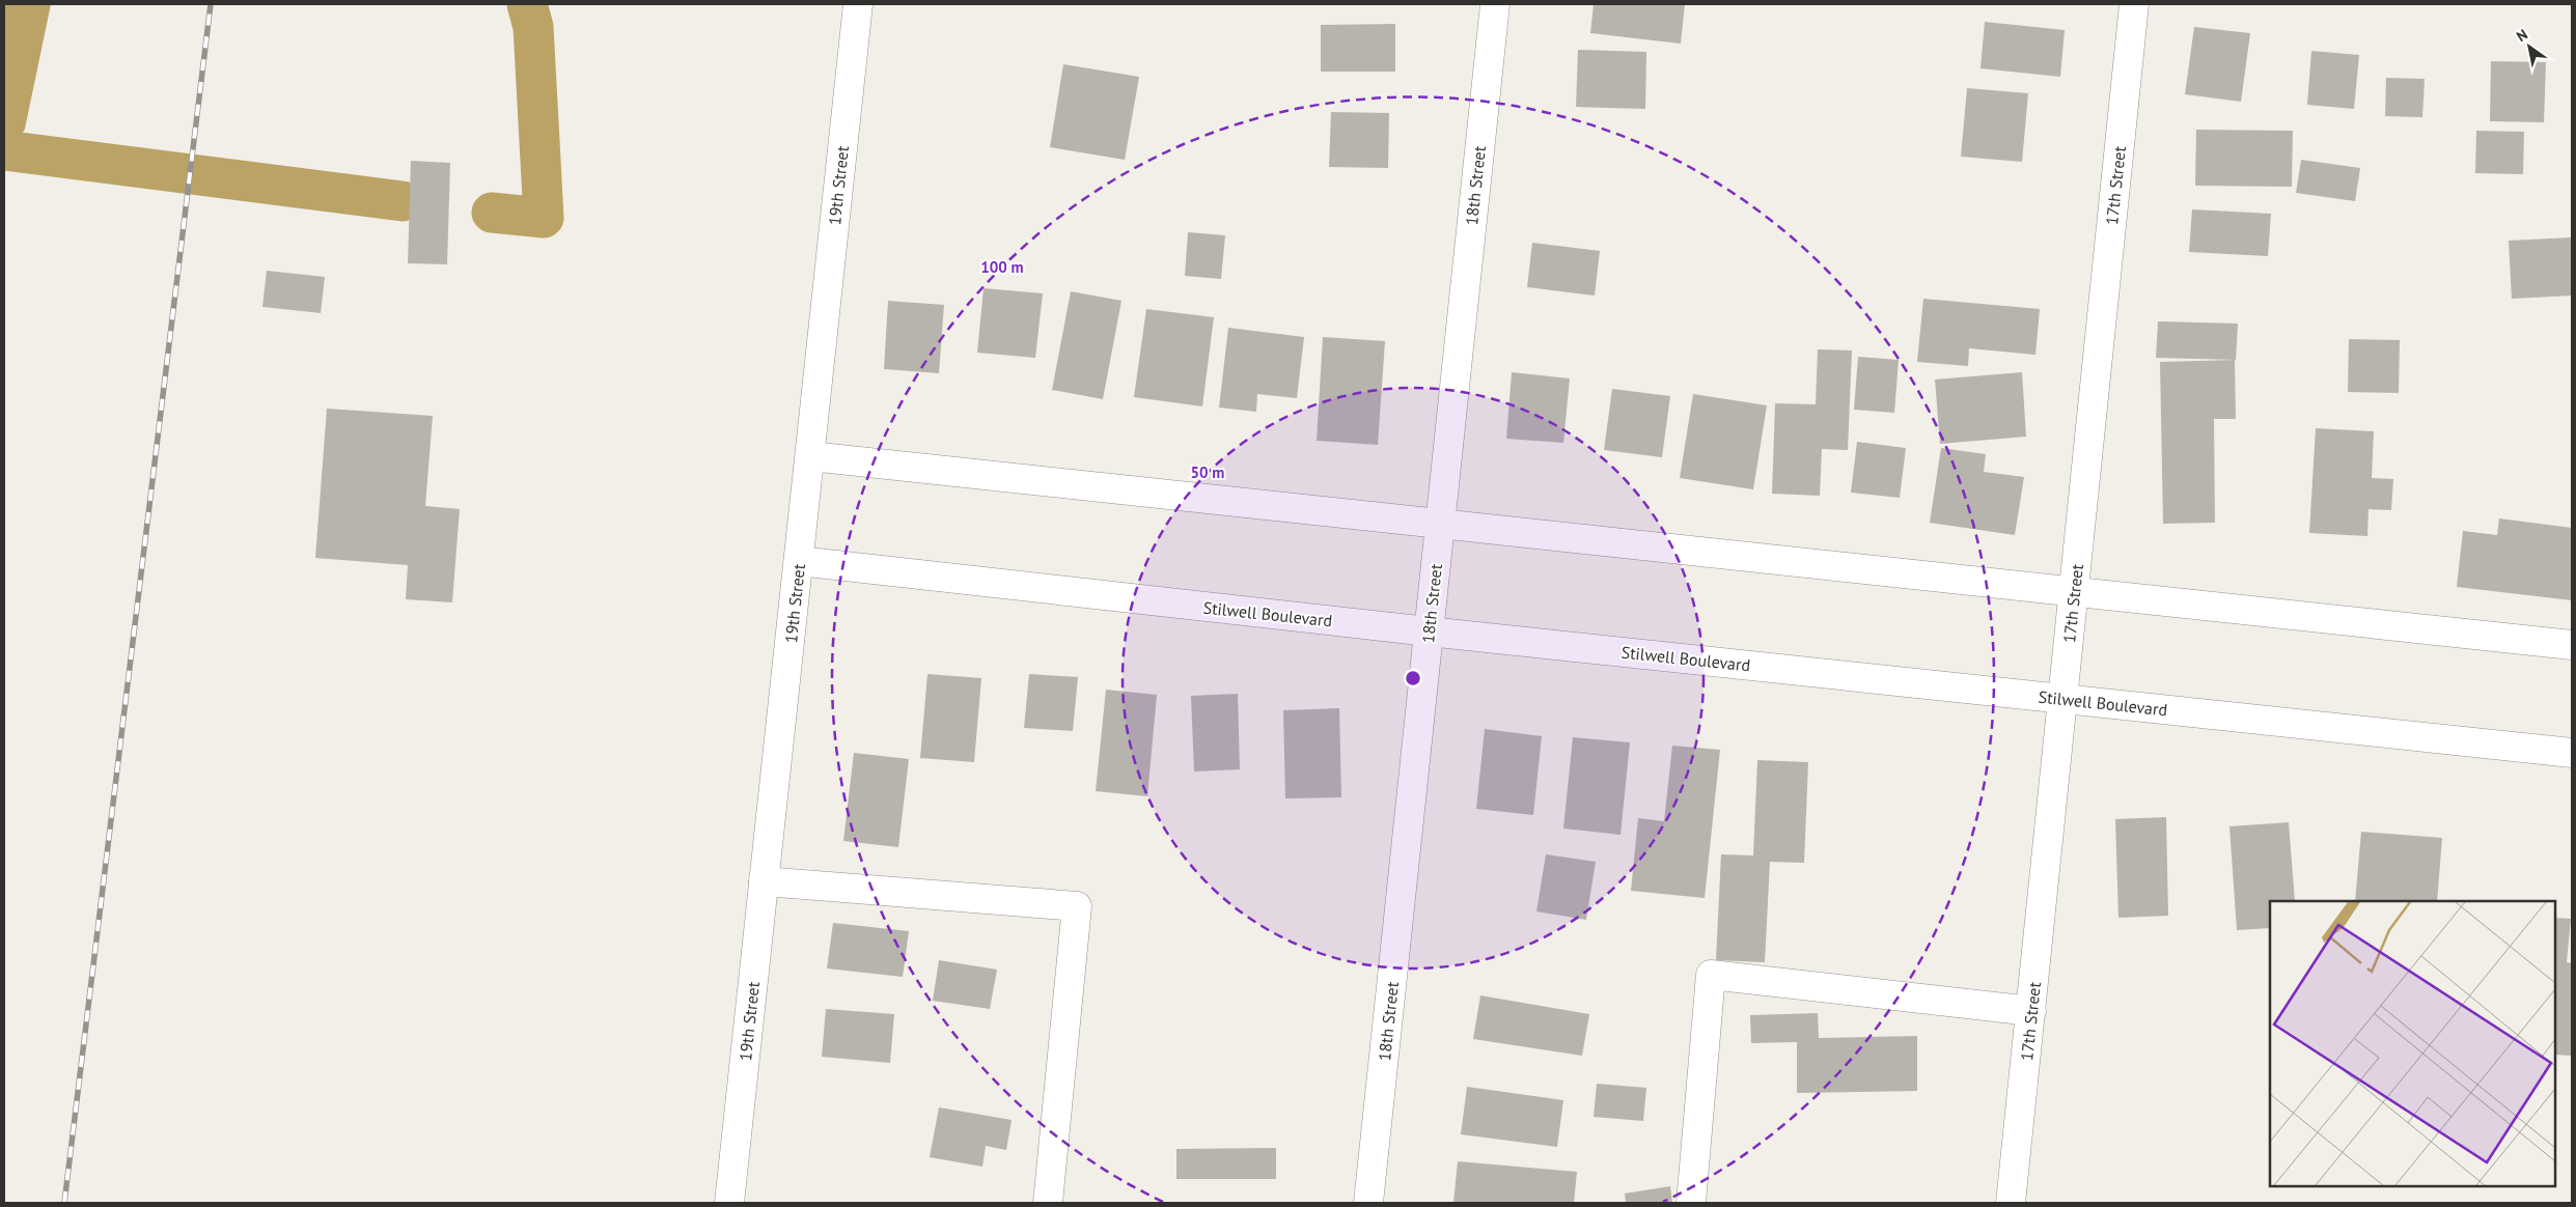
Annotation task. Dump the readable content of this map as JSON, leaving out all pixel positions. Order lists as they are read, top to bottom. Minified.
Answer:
{"streets":{"street":["19th Street","18th Street","17th Street","Stilwell Boulevard"]},"crossings":[["19th Street","Stilwell Boulevard"],["18th Street","Stilwell Boulevard"],["17th Street","Stilwell Boulevard"]],"north":"top left","rings":["100 m","50 m"]}
